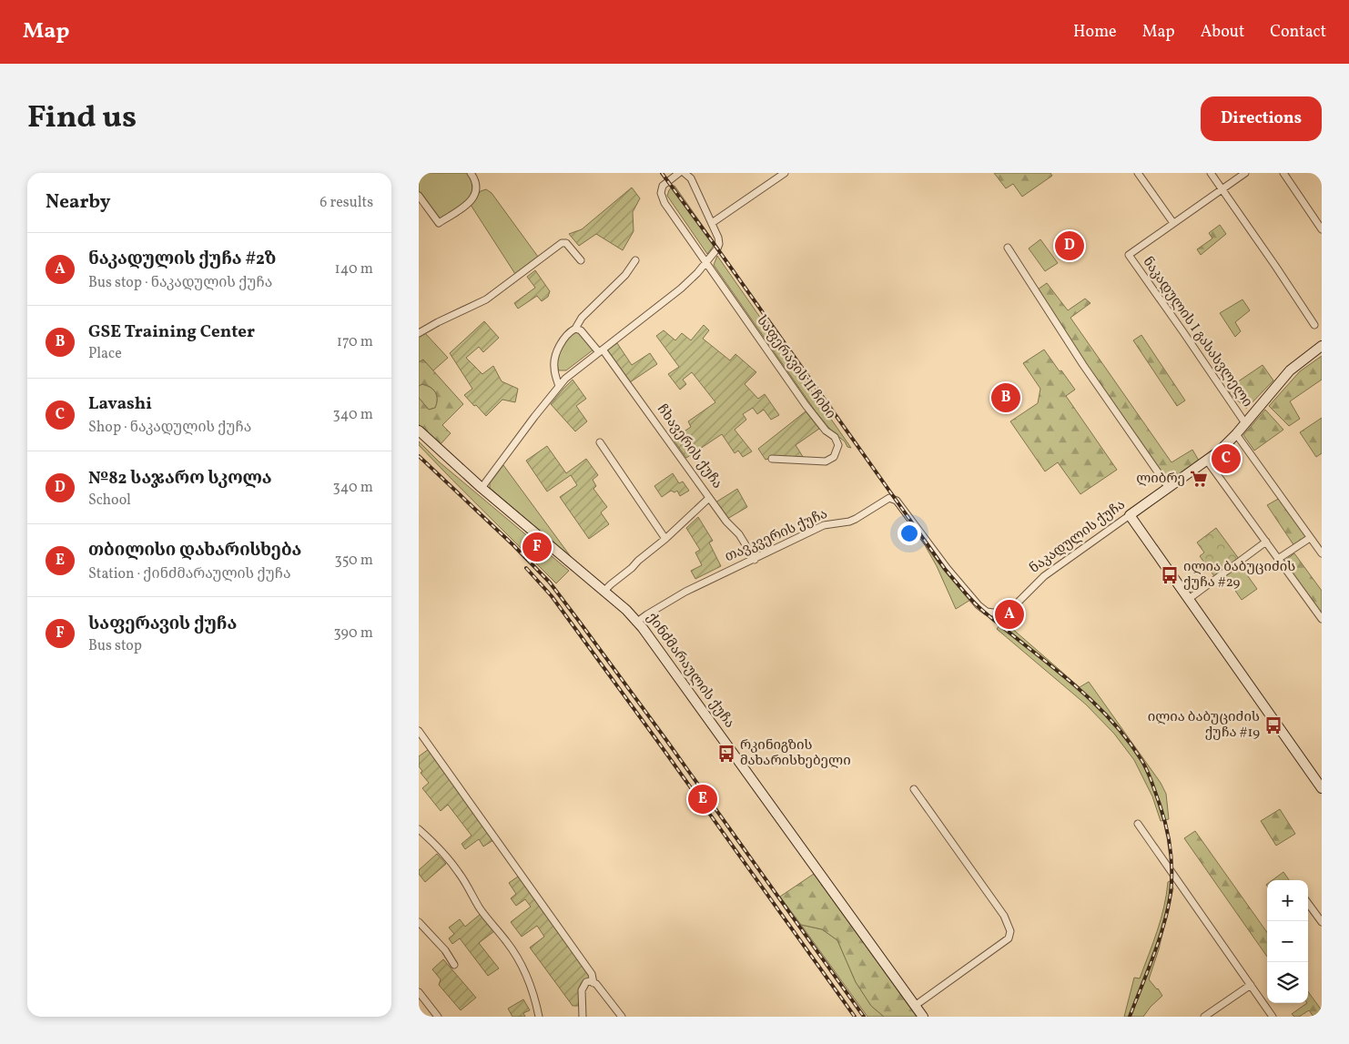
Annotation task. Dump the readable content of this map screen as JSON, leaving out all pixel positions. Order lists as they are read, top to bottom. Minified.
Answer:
{"streets":{"main road":["ნაკადულის ქუჩა","ქინძმარაულის ქუჩა"],"street":["ნაკადულის I გასასვლელი","საფერავის II ჩიხი","ჩხავერის ქუჩა","თავკვერის ქუჩა"]},"crossings":[["ნაკადულის I გასასვლელი","ნაკადულის ქუჩა"],["ჩხავერის ქუჩა","თავკვერის ქუჩა"],["თავკვერის ქუჩა","ნაკადულის ქუჩა"],["თავკვერის ქუჩა","ქინძმარაულის ქუჩა"]],"places":{"supermarket":["ლიბრე"],"bus stop":["ილია ბაბუციძის ქუჩა #29","ილია ბაბუციძის ქუჩა #19","რკინიგზის მახარისხებელი"]},"page":{"header":"Map","nav":["Home","Map","About","Contact"],"title":"Find us","buttons":"Directions","heading":["Nearby","6 results"],"pins":["D","B","C","F","A","E"],"list":[{"mark":"A","name":"ნაკადულის ქუჩა #2ზ","note":"Bus stop · ნაკადულის ქუჩა","value":"140 m"},{"mark":"B","name":"GSE Training Center","note":"Place","value":"170 m"},{"mark":"C","name":"Lavashi","note":"Shop · ნაკადულის ქუჩა","value":"340 m"},{"mark":"D","name":"№82 საჯარო სკოლა","note":"School","value":"340 m"},{"mark":"E","name":"თბილისი დახარისხება","note":"Station · ქინძმარაულის ქუჩა","value":"350 m"},{"mark":"F","name":"საფერავის ქუჩა","note":"Bus stop","value":"390 m"}],"map_buttons":["+","−"]}}
